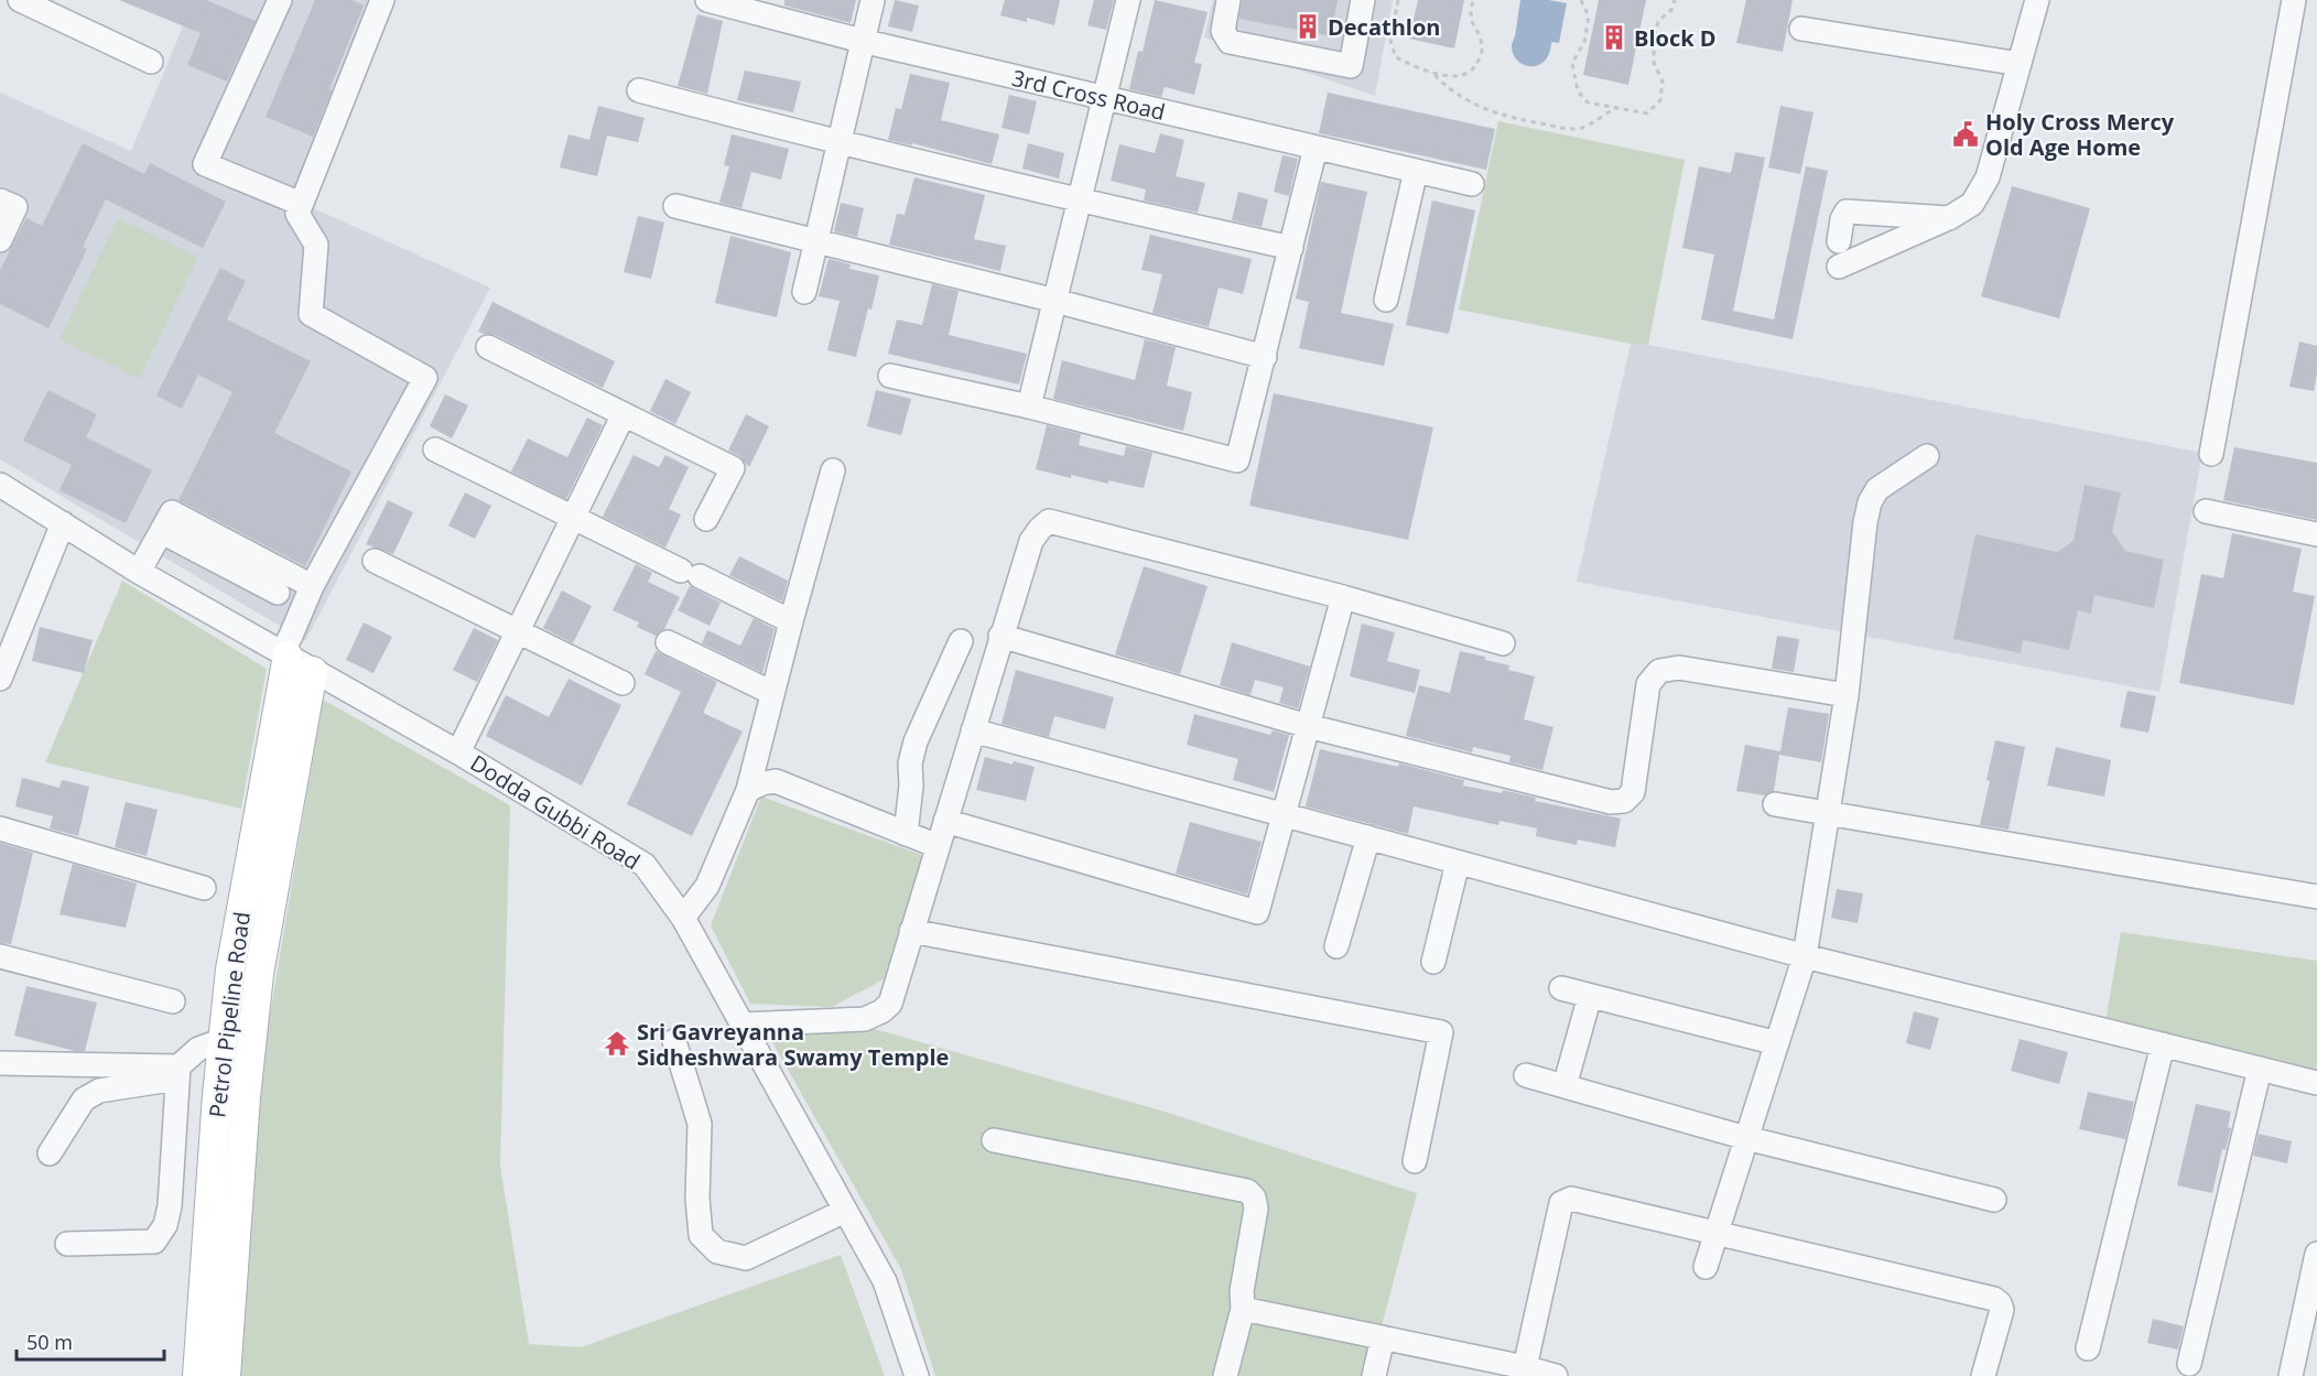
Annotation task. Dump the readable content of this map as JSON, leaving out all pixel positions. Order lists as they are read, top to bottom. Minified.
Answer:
{"streets":{"main road":["Petrol Pipeline Road"],"street":["3rd Cross Road","Dodda Gubbi Road"]},"crossings":[["Dodda Gubbi Road","Petrol Pipeline Road"]],"places":{"building":["Decathlon","Block D"],"public building":["Holy Cross Mercy Old Age Home"],"temple":["Sri Gavreyanna Sidheshwara Swamy Temple"]},"scale_bar":"50 m"}
